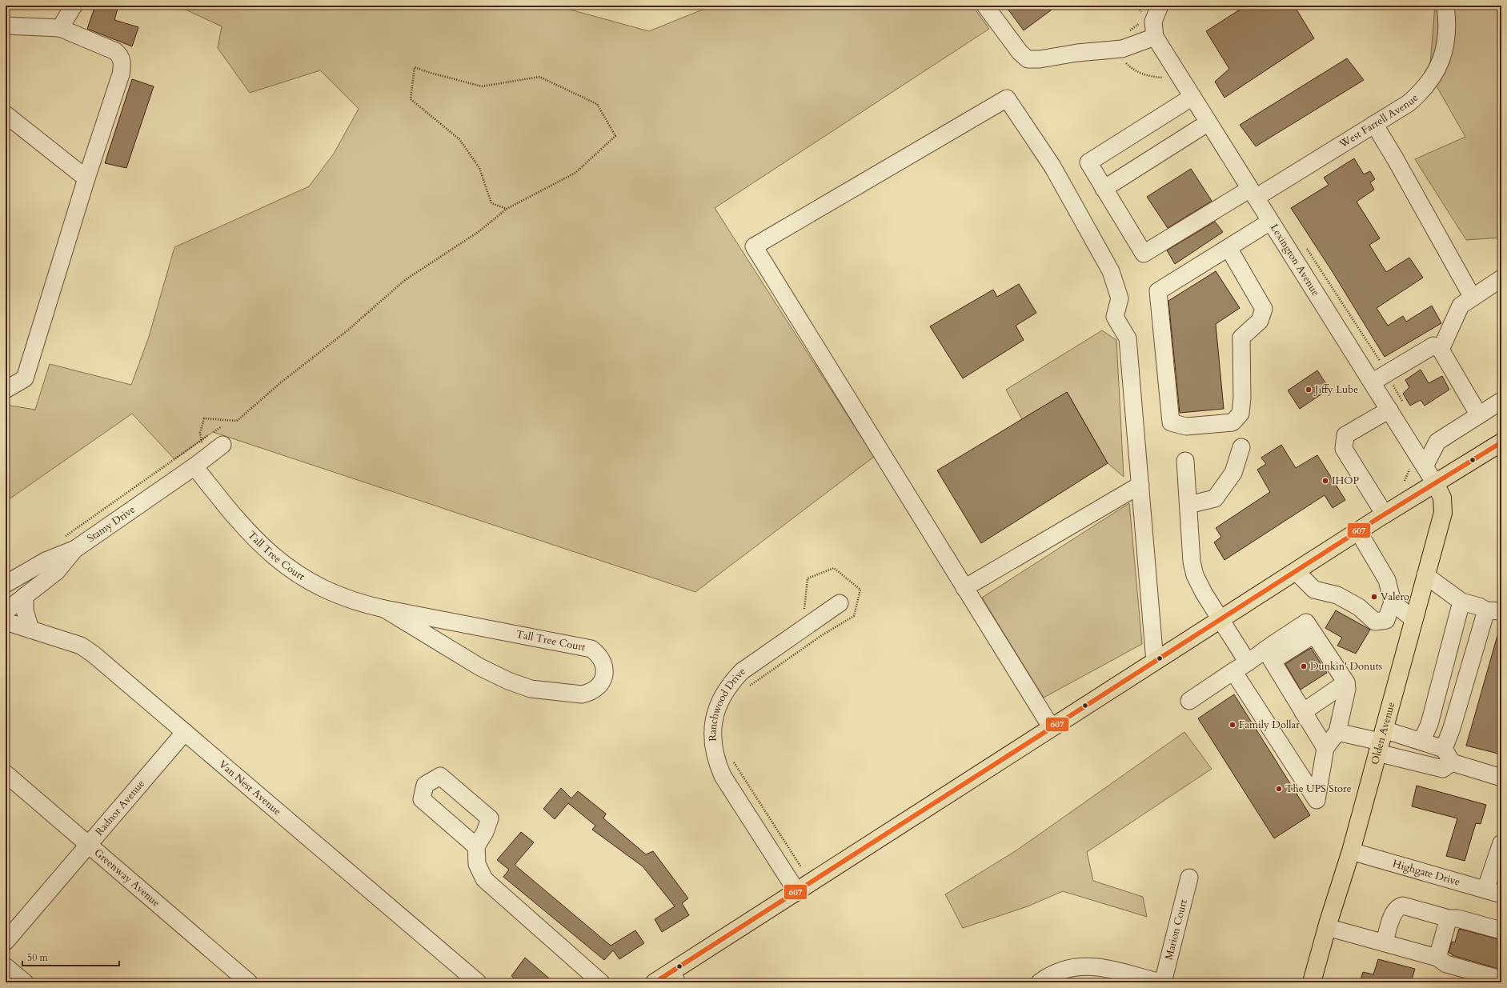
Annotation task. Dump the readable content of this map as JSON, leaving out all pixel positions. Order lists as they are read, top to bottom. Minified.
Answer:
{"streets":{"main road":["Olden Avenue"],"street":["West Farrell Avenue","Lexington Avenue","Stamy Drive","Tall Tree Court","Ranchwood Drive","Van Nest Avenue","Radnor Avenue","Highgate Drive","Greenway Avenue","Marion Court"]},"crossings":[["West Farrell Avenue","Lexington Avenue"],["Lexington Avenue","Olden Avenue"],["Stamy Drive","Tall Tree Court"],["Olden Avenue","Highgate Drive"],["Van Nest Avenue","Radnor Avenue"],["Radnor Avenue","Greenway Avenue"]],"places":["Jiffy Lube","IHOP","Valero","Dunkin' Donuts","Family Dollar","The UPS Store"],"lines":["transit line 607"],"scale_bar":"50 m"}
